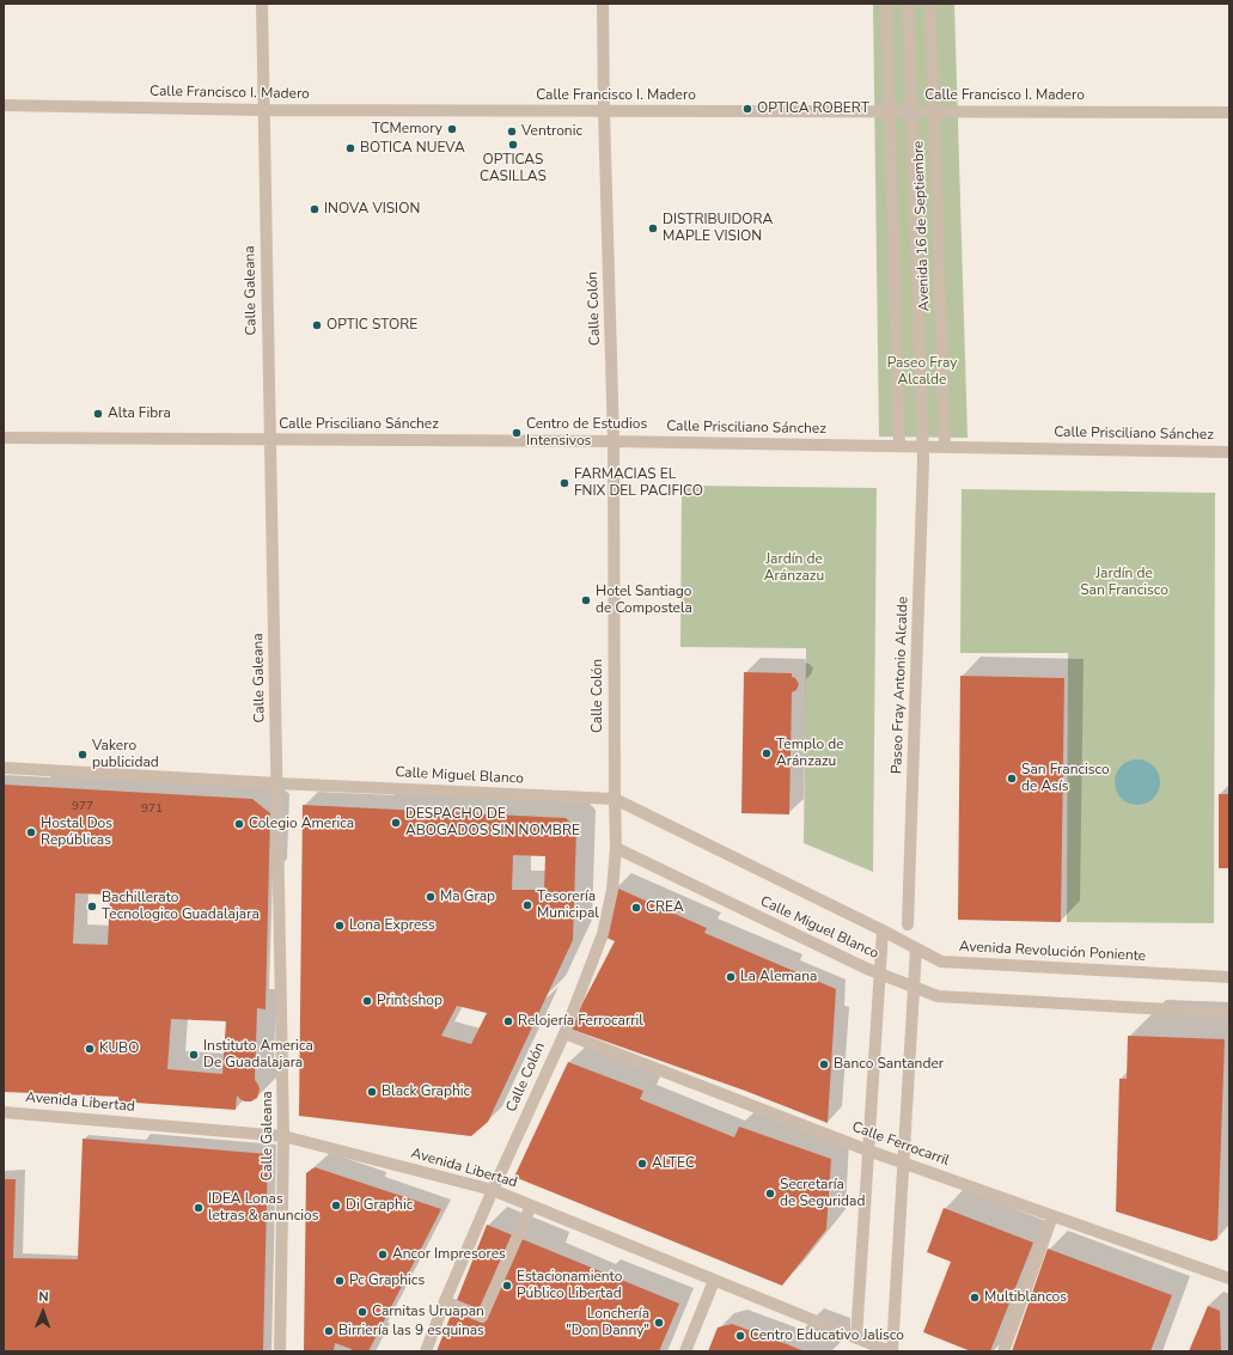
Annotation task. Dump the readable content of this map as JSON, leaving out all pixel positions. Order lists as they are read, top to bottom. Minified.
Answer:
{"streets":{"street":["Calle Francisco I. Madero","Avenida 16 de Septiembre","Calle Galeana","Calle Colón","Calle Prisciliano Sánchez","Paseo Fray Antonio Alcalde","Calle Miguel Blanco","Avenida Revolución Poniente","Avenida Libertad","Calle Ferrocarril"]},"crossings":[["Calle Francisco I. Madero","Avenida 16 de Septiembre"],["Calle Francisco I. Madero","Calle Galeana"],["Calle Francisco I. Madero","Calle Colón"],["Avenida 16 de Septiembre","Calle Prisciliano Sánchez"],["Avenida 16 de Septiembre","Paseo Fray Antonio Alcalde"],["Calle Galeana","Calle Prisciliano Sánchez"],["Calle Galeana","Calle Miguel Blanco"],["Calle Galeana","Avenida Libertad"],["Calle Colón","Calle Prisciliano Sánchez"],["Calle Colón","Calle Miguel Blanco"],["Calle Colón","Avenida Libertad"],["Calle Colón","Calle Ferrocarril"],["Calle Prisciliano Sánchez","Paseo Fray Antonio Alcalde"],["Calle Miguel Blanco","Avenida Revolución Poniente"]],"parks":["Paseo Fray Alcalde","Jardín de Aránzazu","Jardín de San Francisco"],"places":["OPTICA ROBERT","TCMemory","Ventronic","OPTICAS CASILLAS","BOTICA NUEVA","INOVA VISION","DISTRIBUIDORA MAPLE VISION","OPTIC STORE","Alta Fibra","Centro de Estudios Intensivos","FARMACIAS EL FNIX DEL PACIFICO","Hotel Santiago de Compostela","Templo de Aránzazu","Vakero publicidad","San Francisco de Asís","DESPACHO DE ABOGADOS SIN NOMBRE","Colegio America","Hostal Dos Repúblicas","Ma Grap","Tesorería Municipal","Bachillerato Tecnologico Guadalajara","CREA","Lona Express","La Alemana","Print shop","Relojería Ferrocarril","KUBO","Instituto America De Guadalajara","Banco Santander","Black Graphic","ALTEC","Secretaría de Seguridad","Di Graphic","IDEA Lonas letras & anuncios","Ancor Impresores","Pc Graphics","Estacionamiento Público Libertad","Multiblancos","Carnitas Uruapan","Lonchería \"Don Danny\"","Birriería las 9 esquinas","Centro Educativo Jalisco"],"house_numbers":["977","971"],"north":"top"}
